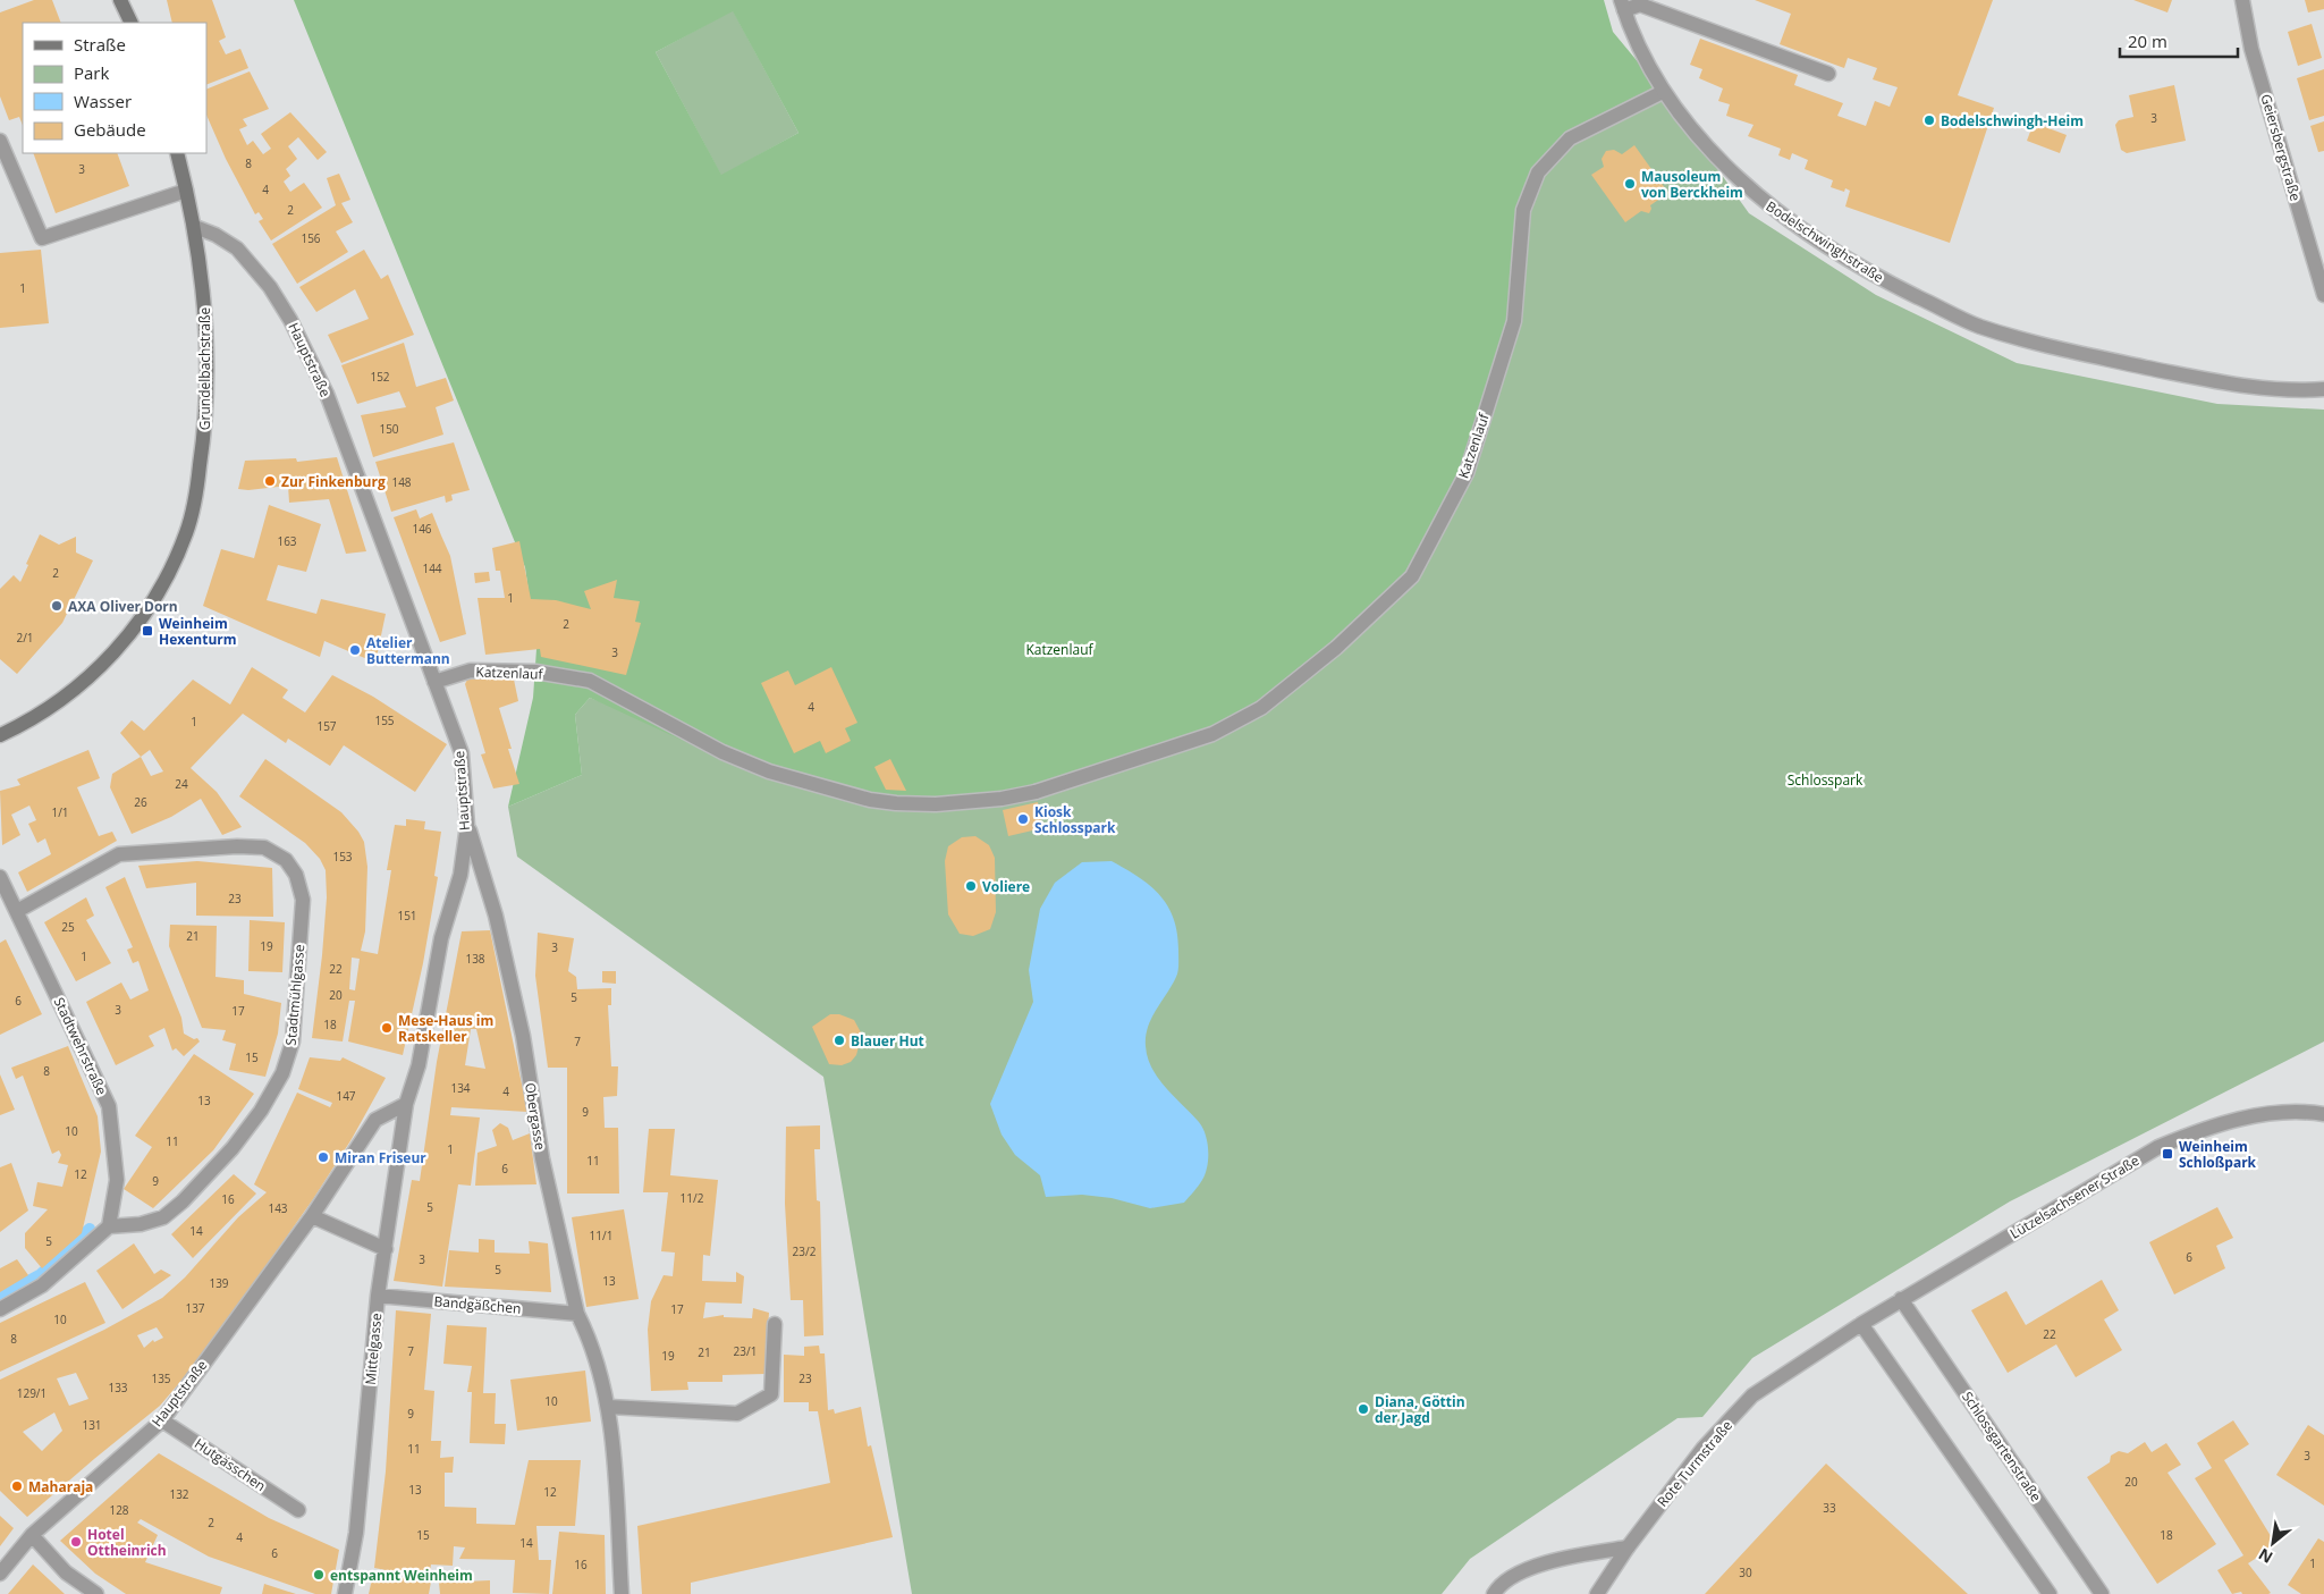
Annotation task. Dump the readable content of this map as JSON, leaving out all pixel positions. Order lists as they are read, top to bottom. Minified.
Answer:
{"streets":{"main road":["Grundelbachstraße"],"street":["Geiersbergstraße","Bodelschwinghstraße","Hauptstraße","Katzenlauf","Stadtmühlgasse","Stadtwehrstraße","Obergasse","Lützelsachsener Straße","Bandgäßchen","Mittelgasse","Schlossgartenstraße","Rote Turmstraße","Hutgässchen"]},"crossings":[["Bodelschwinghstraße","Katzenlauf"],["Hauptstraße","Grundelbachstraße"],["Hauptstraße","Katzenlauf"],["Hauptstraße","Obergasse"],["Hauptstraße","Mittelgasse"],["Hauptstraße","Hutgässchen"],["Stadtmühlgasse","Stadtwehrstraße"],["Obergasse","Bandgäßchen"],["Lützelsachsener Straße","Schlossgartenstraße"],["Lützelsachsener Straße","Rote Turmstraße"],["Bandgäßchen","Mittelgasse"],["Schlossgartenstraße","Rote Turmstraße"]],"parks":["Katzenlauf","Schlosspark"],"places":{"other":["Bodelschwingh-Heim","Mausoleum von Berckheim","Zur Finkenburg","AXA Oliver Dorn","Atelier Buttermann","Kiosk Schlosspark","Voliere","Mese-Haus im Ratskeller","Blauer Hut","Miran Friseur","Diana, Göttin der Jagd","Maharaja","Hotel Ottheinrich","entspannt Weinheim"],"transit":["Weinheim Hexenturm","Weinheim Schloßpark"]},"house_numbers":["3","8","3","4","2","156","1","152","150","148","146","163","144","2","1","2","2/1","3","4","155","1","157","24","26","1/1","153","23","151","25","21","19","3","1","138","22","20","5","6","3","17","18","7","15","8","134","4","147","13","9","10","11","1","11","6","12","9","11/2","16","5","143","14","11/1","5","23/2","6","3","5","13","139","137","17","10","22","8","7","23/1","21","19","135","23","133","129/1","10","9","131","11","3","20","13","12","132","33","128","2","15","18","4","14","6","1","16","30"],"legend":["Straße","Park","Wasser","Gebäude"],"scale_bar":"20 m","north":"bottom left"}
